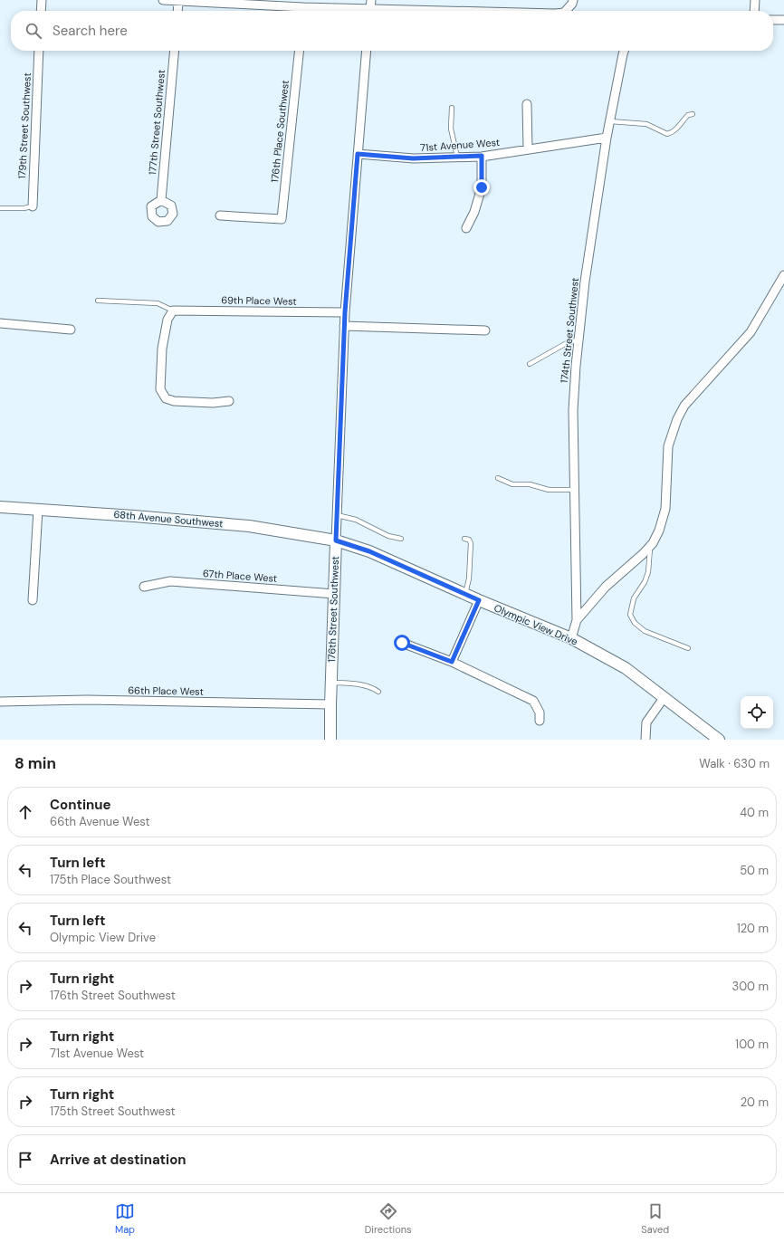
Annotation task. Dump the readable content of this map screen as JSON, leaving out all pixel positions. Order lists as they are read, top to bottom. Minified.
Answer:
{"streets":{"main road":["68th Avenue Southwest","176th Street Southwest","Olympic View Drive"],"street":["177th Street Southwest","179th Street Southwest","176th Place Southwest","71st Avenue West","69th Place West","174th Street Southwest","67th Place West","66th Place West"]},"crossings":[["71st Avenue West","174th Street Southwest"],["71st Avenue West","176th Street Southwest"],["69th Place West","176th Street Southwest"],["68th Avenue Southwest","176th Street Southwest"],["68th Avenue Southwest","Olympic View Drive"],["67th Place West","176th Street Southwest"],["176th Street Southwest","Olympic View Drive"],["176th Street Southwest","66th Place West"]],"page":{"search":"Search here","heading":["8 min","Walk · 630 m"],"list":[["Continue","66th Avenue West","40 m"],["Turn left","175th Place Southwest","50 m"],["Turn left","Olympic View Drive","120 m"],["Turn right","176th Street Southwest","300 m"],["Turn right","71st Avenue West","100 m"],["Turn right","175th Street Southwest","20 m"],"Arrive at destination"],"nav":["Map","Directions","Saved"]}}
